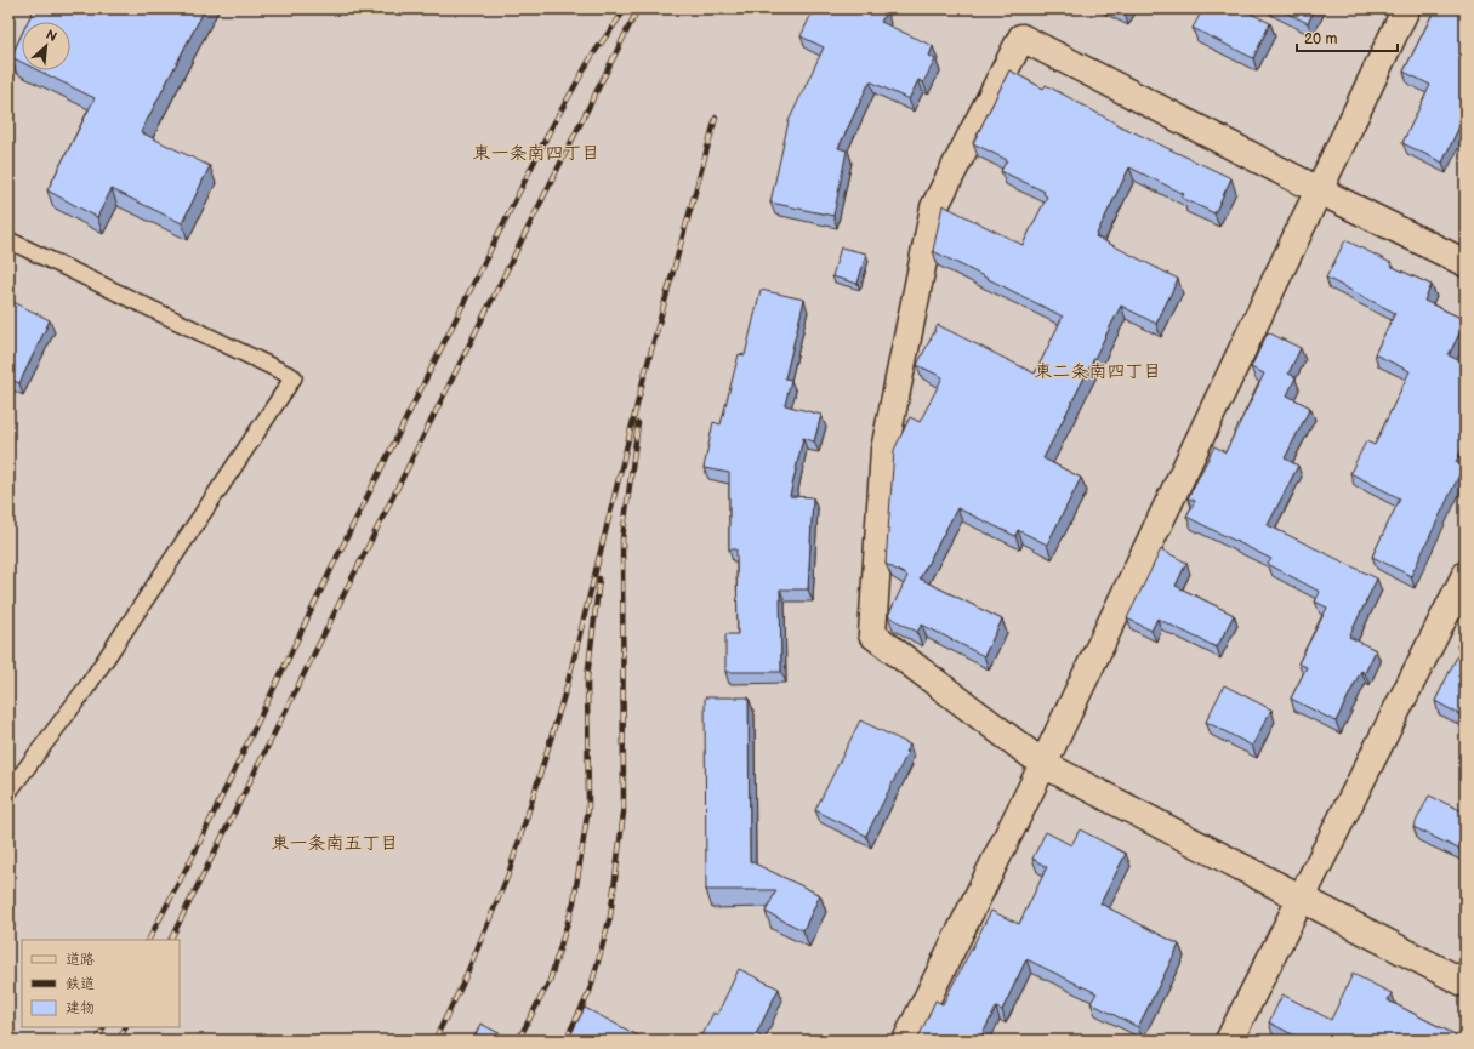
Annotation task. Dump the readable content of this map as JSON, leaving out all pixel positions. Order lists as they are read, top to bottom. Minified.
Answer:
{"districts":["東一条南四丁目","東二条南四丁目","東一条南五丁目"],"legend":["道路","鉄道","建物"],"scale_bar":"20 m","north":"top right"}
